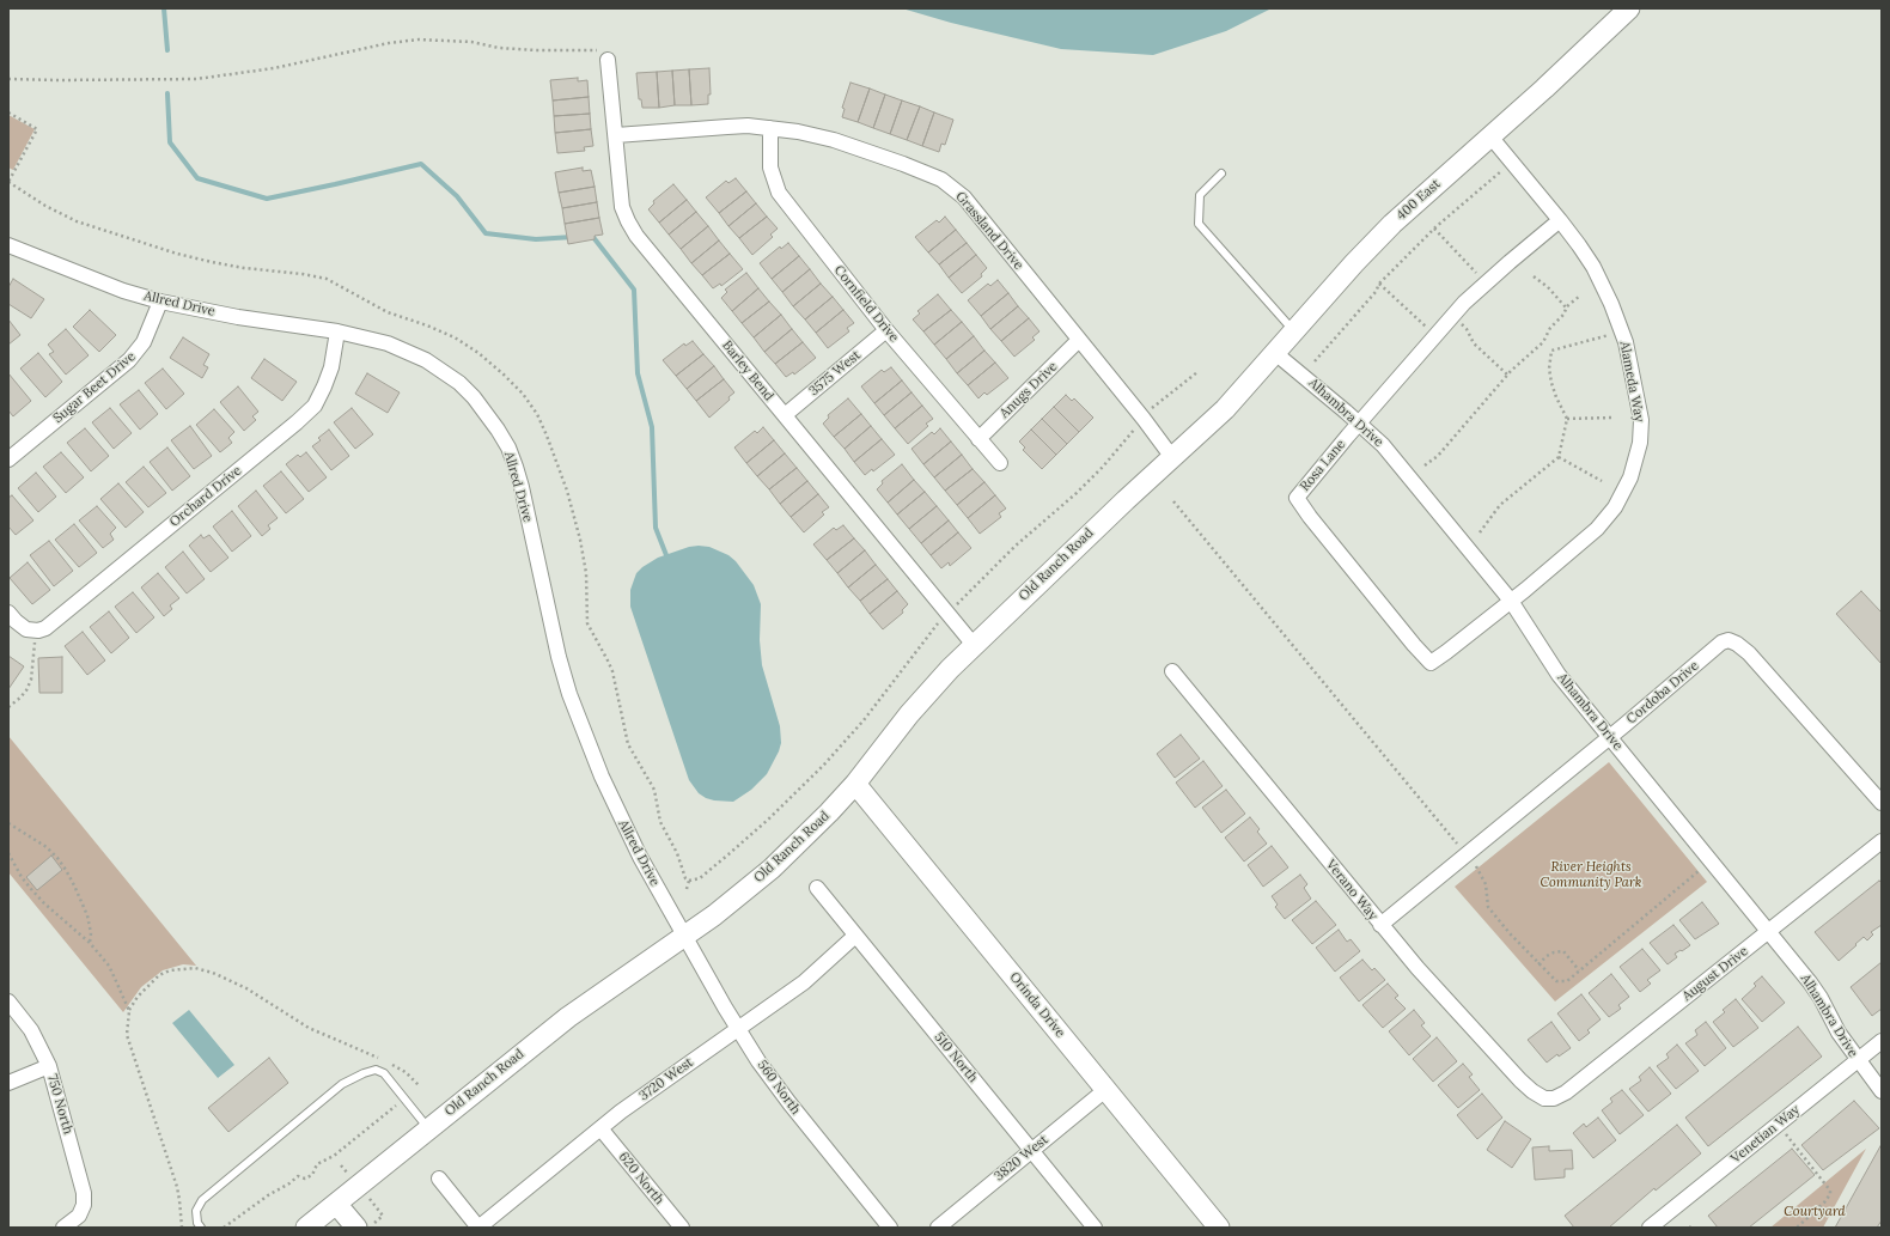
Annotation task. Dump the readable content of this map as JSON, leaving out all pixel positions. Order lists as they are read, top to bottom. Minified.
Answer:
{"streets":{"street":["400 East","Grassland Drive","Allred Drive","Cornfield Drive","Barley Bend","3575 West","Alameda Way","Sugar Beet Drive","Anugs Drive","Alhambra Drive","Rosa Lane","Orchard Drive","Old Ranch Road","Cordoba Drive","Verano Way","August Drive","Orinda Drive","510 North","3720 West","560 North","750 North","Venetian Way","3820 West","620 North"]},"crossings":[["400 East","Alameda Way"],["400 East","Alhambra Drive"],["400 East","Old Ranch Road"],["Grassland Drive","Cornfield Drive"],["Grassland Drive","Barley Bend"],["Grassland Drive","Anugs Drive"],["Grassland Drive","Old Ranch Road"],["Allred Drive","Sugar Beet Drive"],["Allred Drive","Orchard Drive"],["Allred Drive","Old Ranch Road"],["Allred Drive","560 North"],["Cornfield Drive","3575 West"],["Cornfield Drive","Anugs Drive"],["Barley Bend","3575 West"],["Barley Bend","Old Ranch Road"],["Alameda Way","Alhambra Drive"],["Alameda Way","Rosa Lane"],["Alhambra Drive","Rosa Lane"],["Alhambra Drive","Cordoba Drive"],["Alhambra Drive","August Drive"],["Alhambra Drive","Venetian Way"],["Old Ranch Road","Orinda Drive"],["Old Ranch Road","560 North"],["Cordoba Drive","Verano Way"],["Verano Way","August Drive"],["Orinda Drive","3820 West"],["510 North","3720 West"],["510 North","3820 West"],["3720 West","560 North"],["3720 West","620 North"]],"parks":["River Heights Community Park","Courtyard"]}
